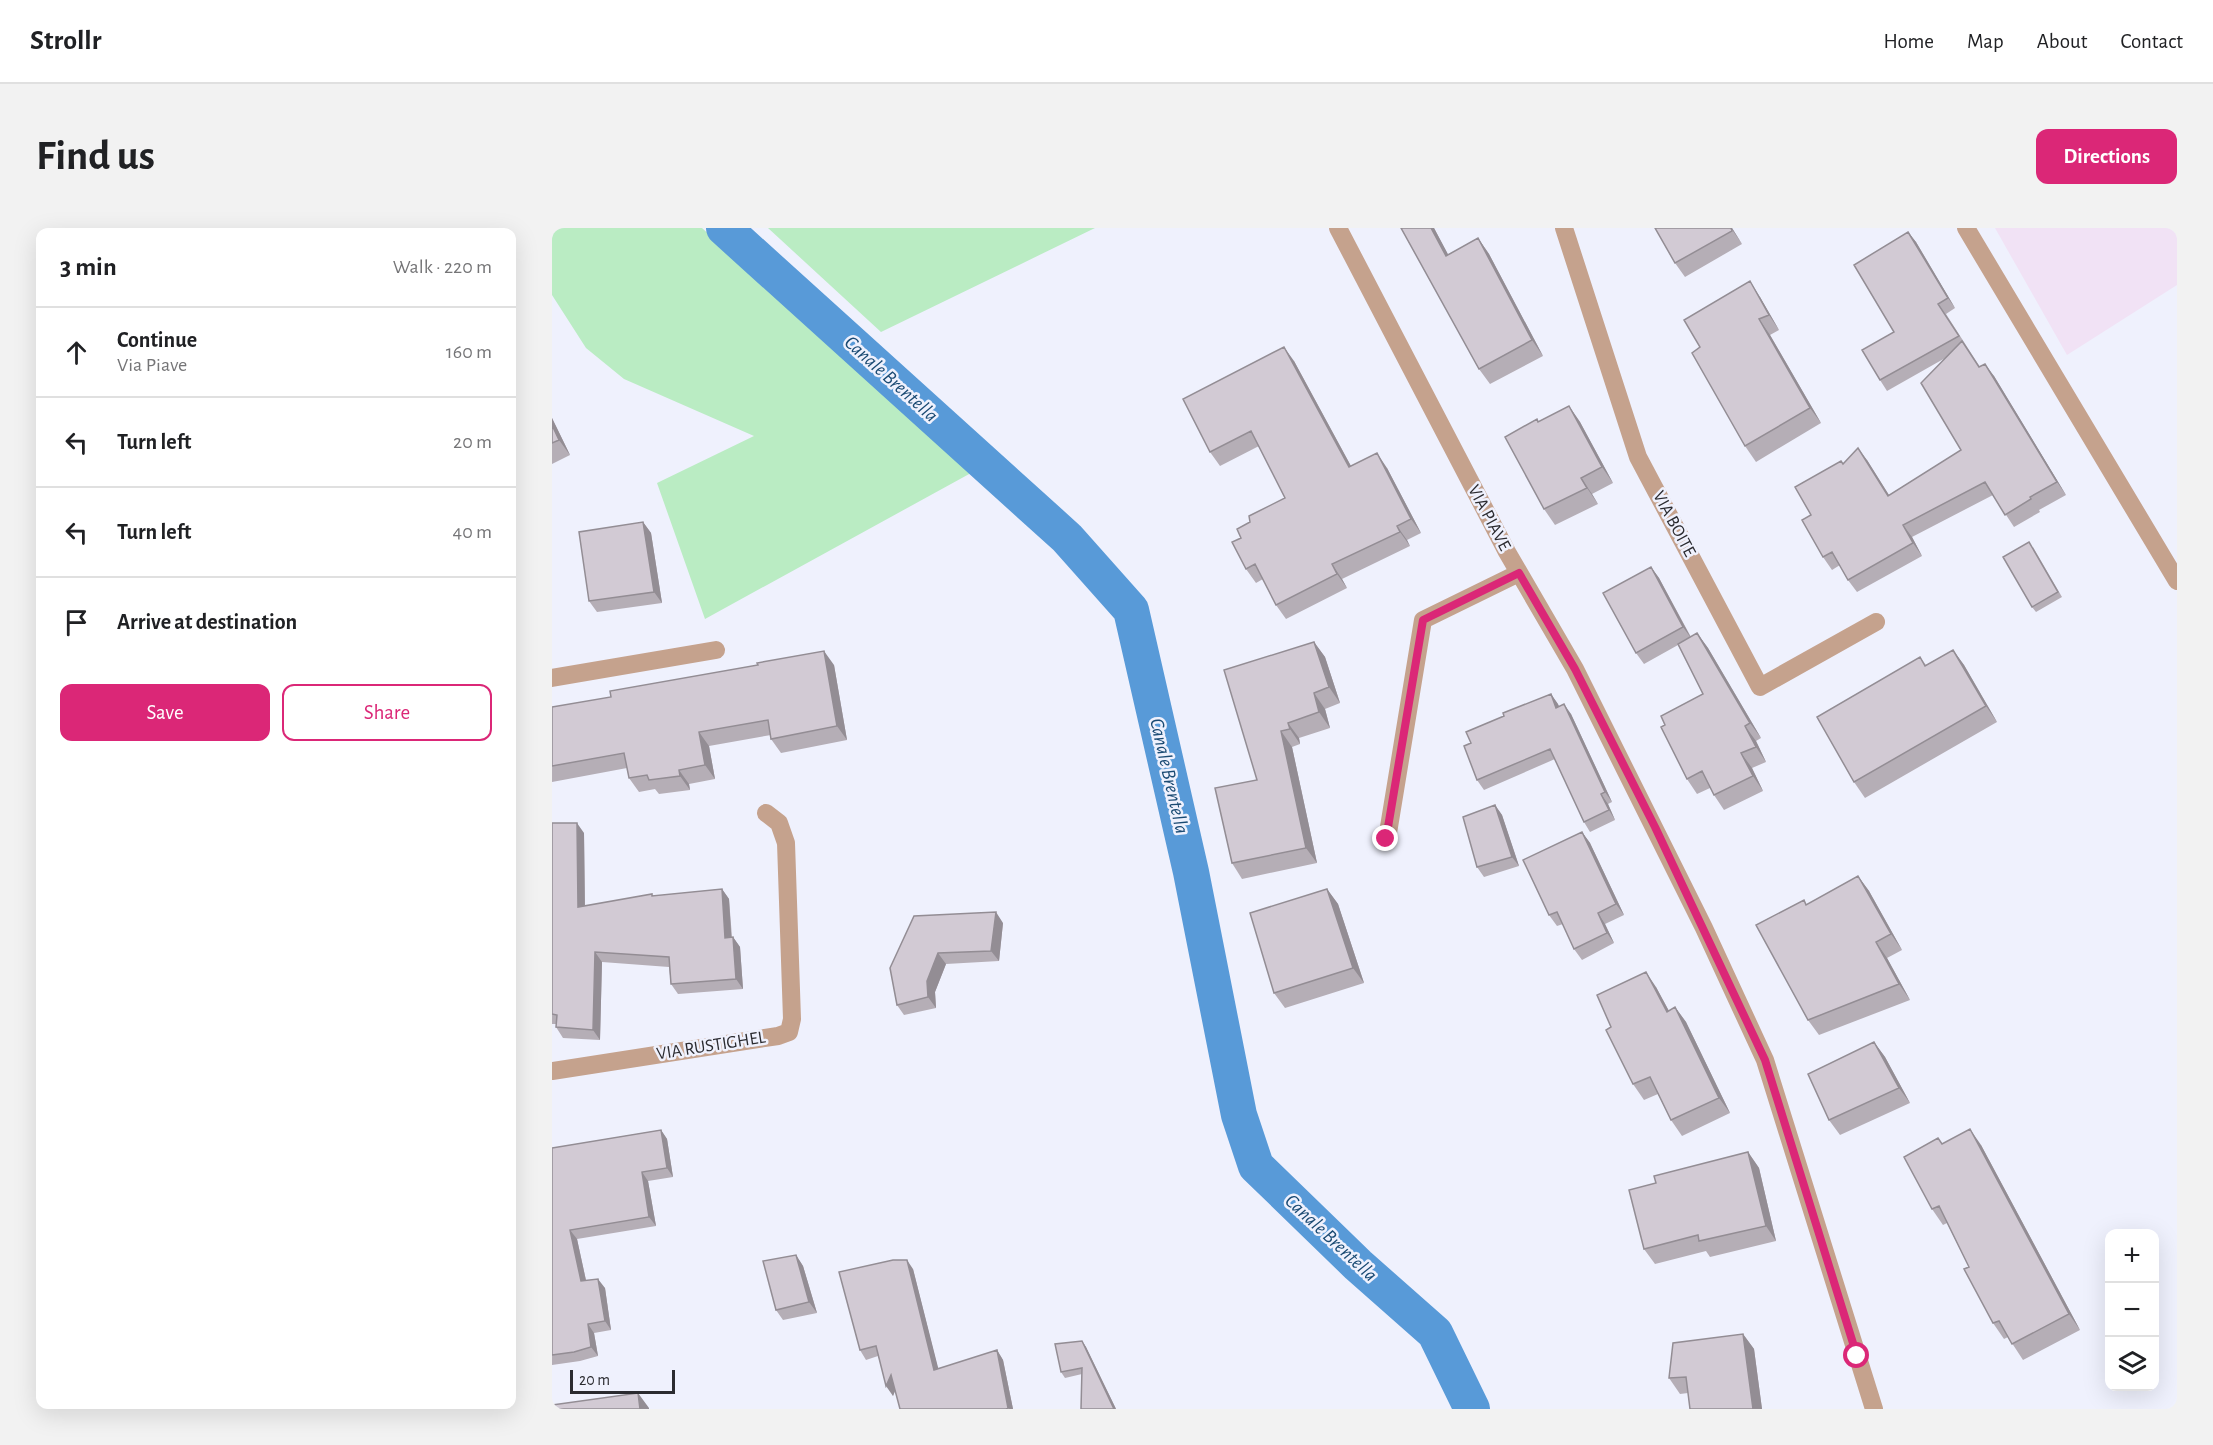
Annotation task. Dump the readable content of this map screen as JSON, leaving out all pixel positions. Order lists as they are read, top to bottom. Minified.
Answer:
{"streets":{"street":["VIA PIAVE","VIA BOITE","VIA RUSTIGHEL"]},"water":["Canale Brentella"],"scale_bar":"20 m","page":{"header":"Strollr","nav":["Home","Map","About","Contact"],"buttons":["Directions",["Save","Share"]],"title":"Find us","heading":["3 min","Walk · 220 m"],"list":[["Continue","Via Piave","160 m"],["Turn left","20 m"],["Turn left","40 m"],"Arrive at destination"],"map_buttons":["+","−"],"scale":"20 m"}}
